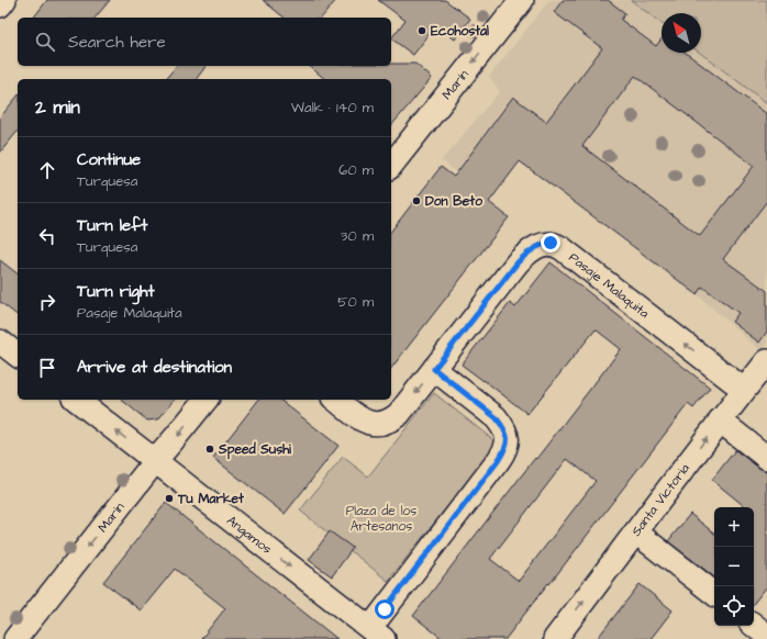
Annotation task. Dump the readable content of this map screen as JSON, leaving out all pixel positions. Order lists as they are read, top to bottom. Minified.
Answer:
{"streets":{"street":["Marín","Pasaje Malaquita","Santa Victoria","Angamos"]},"crossings":[["Marín","Angamos"],["Pasaje Malaquita","Santa Victoria"]],"one_way":["Marín","Santa Victoria"],"parks":["Plaza de los Artesanos"],"places":["Ecohostal","Don Beto","Speed Sushi","Tu Market"],"north":"top left","page":{"search":"Search here","heading":["2 min","Walk · 140 m"],"list":[["Continue","Turquesa","60 m"],["Turn left","Turquesa","30 m"],["Turn right","Pasaje Malaquita","50 m"],"Arrive at destination"],"map_buttons":["+","−"]}}
